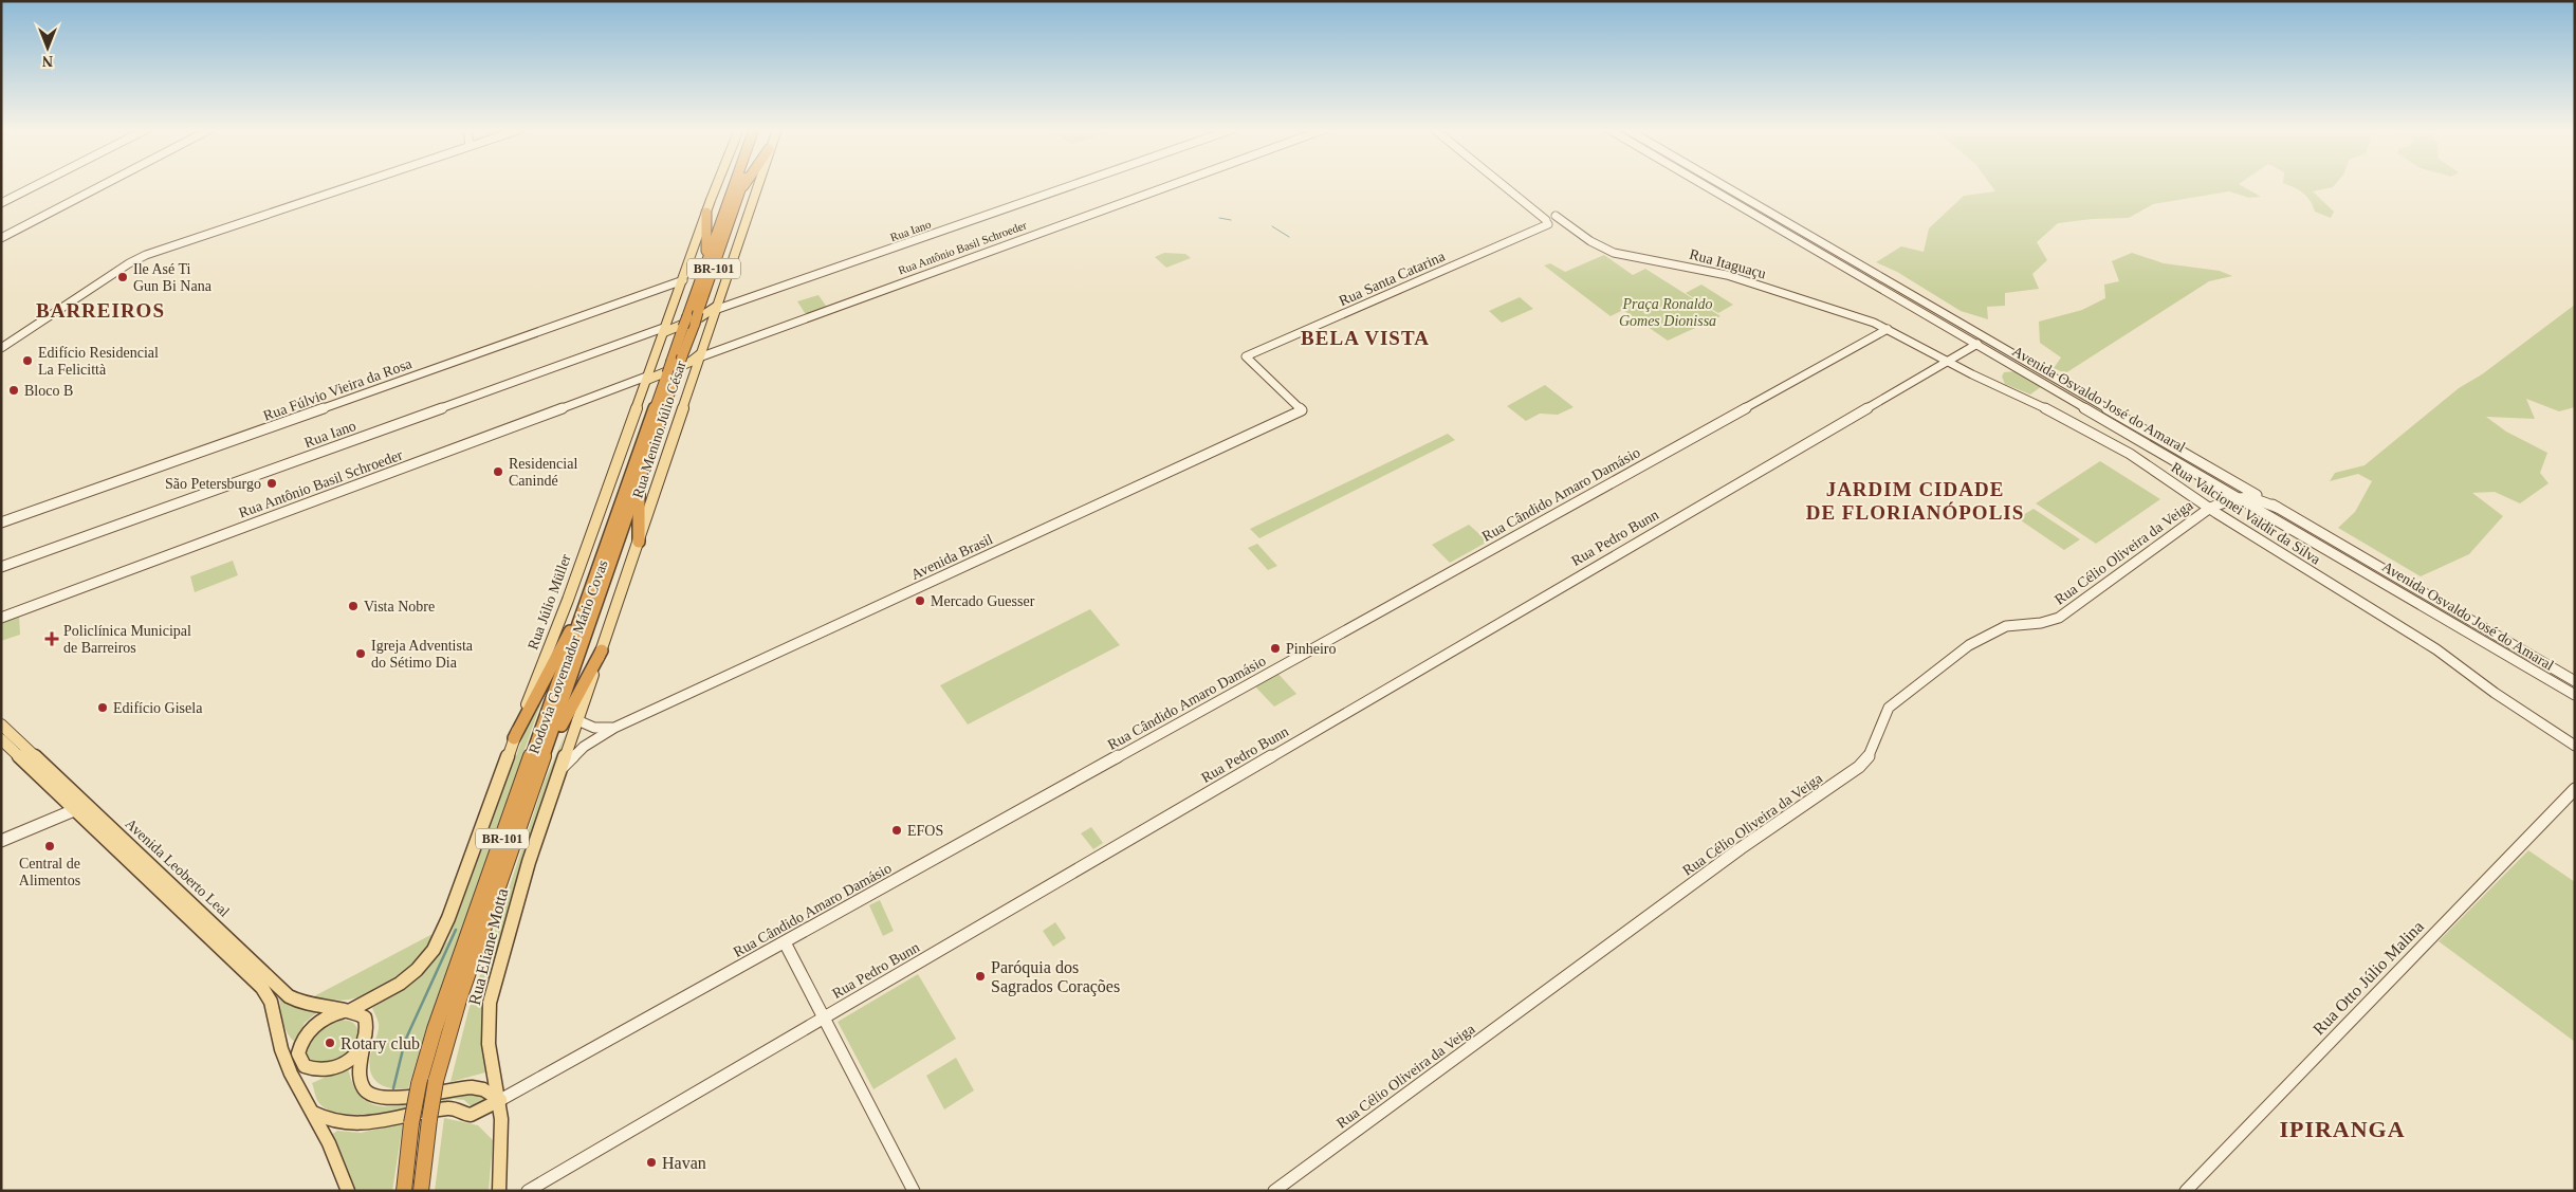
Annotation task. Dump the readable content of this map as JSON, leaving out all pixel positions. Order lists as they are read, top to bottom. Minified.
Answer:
{"streets":{"highway":["BR-101","Rodovia Governador Mário Covas"],"main road":["Rua Iano","Avenida Osvaldo José do Amaral","Rua Menino Júlio César","Rua Célio Oliveira da Veiga","Rua Júlio Müller","Avenida Leoberto Leal","Rua Eliane Motta","Rua Otto Júlio Malina"],"street":["Rua Antônio Basil Schroeder","Rua Itaguaçu","Rua Santa Catarina","Rua Fúlvio Vieira da Rosa","Rua Cândido Amaro Damásio","Rua Valcionei Valdir da Silva","Rua Pedro Bunn","Avenida Brasil"]},"crossings":[["Rua Iano","Rua Menino Júlio César"],["Rua Iano","Rua Júlio Müller"],["Rua Iano","Rodovia Governador Mário Covas"],["Rua Antônio Basil Schroeder","Rua Menino Júlio César"],["Rua Antônio Basil Schroeder","Rua Júlio Müller"],["Rua Antônio Basil Schroeder","Rodovia Governador Mário Covas"],["Rua Itaguaçu","Rua Santa Catarina"],["Rua Itaguaçu","Rua Cândido Amaro Damásio"],["Rua Itaguaçu","Rua Valcionei Valdir da Silva"],["Rua Santa Catarina","Avenida Brasil"],["Rua Fúlvio Vieira da Rosa","Rua Júlio Müller"],["Avenida Osvaldo José do Amaral","Rua Pedro Bunn"],["Avenida Osvaldo José do Amaral","Rua Célio Oliveira da Veiga"],["Rua Menino Júlio César","Rua Eliane Motta"],["Rua Cândido Amaro Damásio","Rua Valcionei Valdir da Silva"],["Rua Cândido Amaro Damásio","Rua Eliane Motta"],["Rua Valcionei Valdir da Silva","Rua Pedro Bunn"],["Rua Valcionei Valdir da Silva","Rua Célio Oliveira da Veiga"],["Avenida Brasil","Rua Eliane Motta"],["Rua Júlio Müller","Rodovia Governador Mário Covas"],["Rua Júlio Müller","Avenida Leoberto Leal"]],"districts":["BARREIROS","BELA VISTA","JARDIM CIDADE DE FLORIANÓPOLIS","IPIRANGA"],"parks":["Praça Ronaldo Gomes Dionissa"],"places":{"other":["Ile Asé Ti Gun Bi Nana","Edifício Residencial La Felicittà","Bloco B","Residencial Canindé","São Petersburgo","Mercado Guesser","Vista Nobre","Pinheiro","Igreja Adventista do Sétimo Dia","Edifício Gisela","EFOS","Central de Alimentos","Paróquia dos Sagrados Corações","Rotary club","Havan"],"health":["Policlínica Municipal de Barreiros"]},"north":"bottom"}
